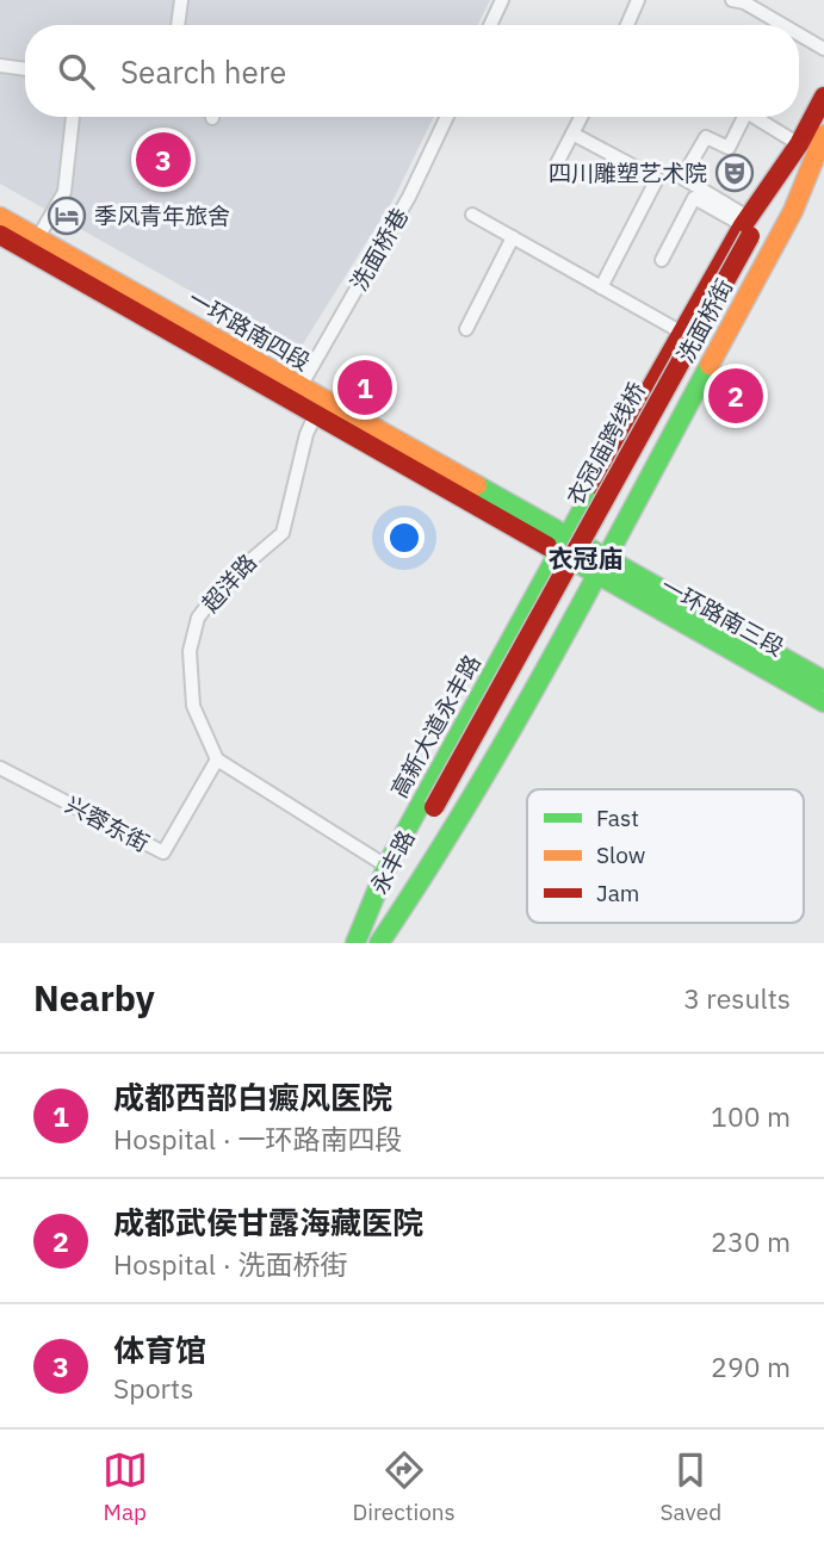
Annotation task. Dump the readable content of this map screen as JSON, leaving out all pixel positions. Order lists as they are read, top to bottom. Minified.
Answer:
{"streets":{"main road":["洗面桥街","一环路南四段","衣冠庙跨线桥","一环路南三段","高新大道永丰路","永丰路"],"street":["洗面桥巷","超洋路","兴蓉东街"]},"crossings":[["洗面桥巷","一环路南四段"],["洗面桥街","一环路南四段"],["洗面桥街","衣冠庙跨线桥"],["洗面桥街","一环路南三段"],["洗面桥街","高新大道永丰路"],["一环路南四段","超洋路"],["一环路南四段","一环路南三段"],["一环路南四段","高新大道永丰路"],["衣冠庙跨线桥","永丰路"],["超洋路","兴蓉东街"],["高新大道永丰路","永丰路"]],"districts":["衣冠庙"],"places":{"theatre":["四川雕塑艺术院"],"hotel":["季风青年旅舍"]},"legend":["Fast","Slow","Jam"],"page":{"search":"Search here","pins":["3","1","2"],"heading":["Nearby","3 results"],"list":[{"mark":"1","name":"成都西部白癜风医院","note":"Hospital · 一环路南四段","value":"100 m"},{"mark":"2","name":"成都武侯甘露海藏医院","note":"Hospital · 洗面桥街","value":"230 m"},{"mark":"3","name":"体育馆","note":"Sports","value":"290 m"}],"nav":["Map","Directions","Saved"]}}
